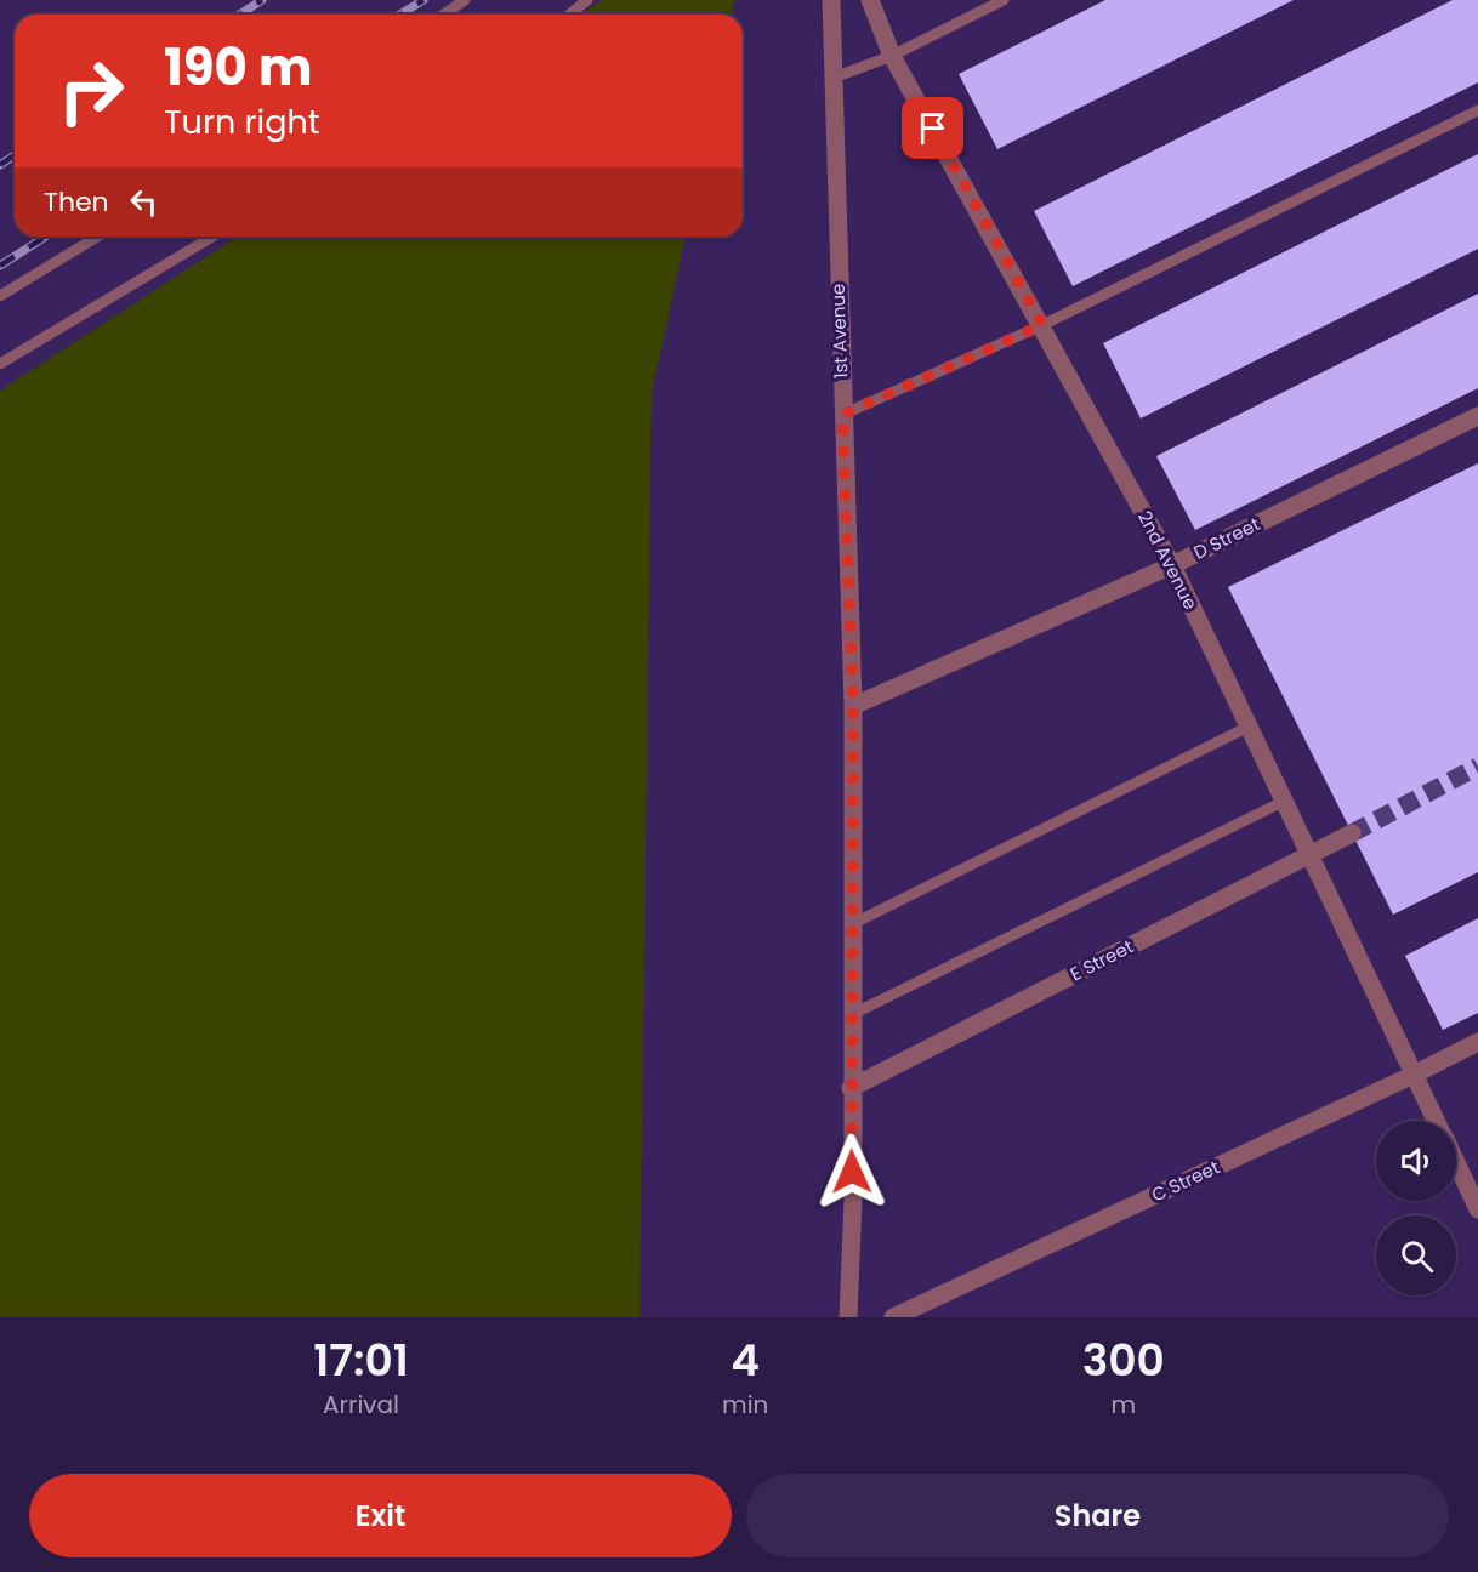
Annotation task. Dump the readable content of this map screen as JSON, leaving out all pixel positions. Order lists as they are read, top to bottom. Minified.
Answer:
{"streets":{"street":["1st Avenue","D Street","2nd Avenue","E Street","C Street"]},"crossings":[["1st Avenue","D Street"],["1st Avenue","E Street"],["D Street","2nd Avenue"],["2nd Avenue","E Street"],["2nd Avenue","C Street"]],"page":{"turn":["190 m","Turn right"],"then":"Then","eta":["17:01","Arrival","4","min","300","m"],"buttons":["Exit","Share"]}}
